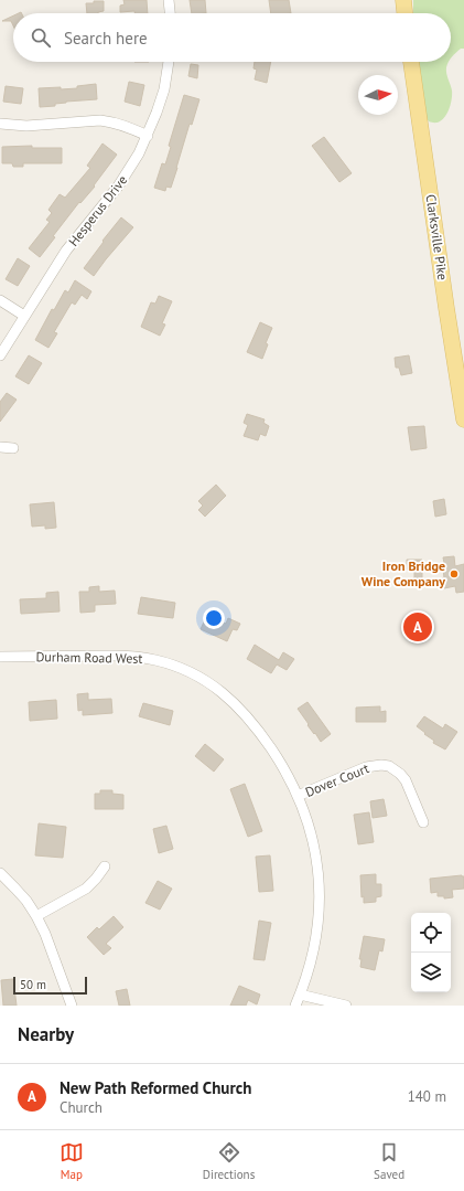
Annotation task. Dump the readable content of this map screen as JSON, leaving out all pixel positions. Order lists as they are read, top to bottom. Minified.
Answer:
{"streets":{"main road":["Clarksville Pike"],"street":["Hesperus Drive","Durham Road West","Dover Court"]},"crossings":[["Durham Road West","Dover Court"]],"places":["Iron Bridge Wine Company"],"scale_bar":"50 m","north":"right","page":{"search":"Search here","pins":"A","scale":"50 m","heading":"Nearby","list":[{"mark":"A","name":"New Path Reformed Church","note":"Church","value":"140 m"}],"nav":["Map","Directions","Saved"]}}
